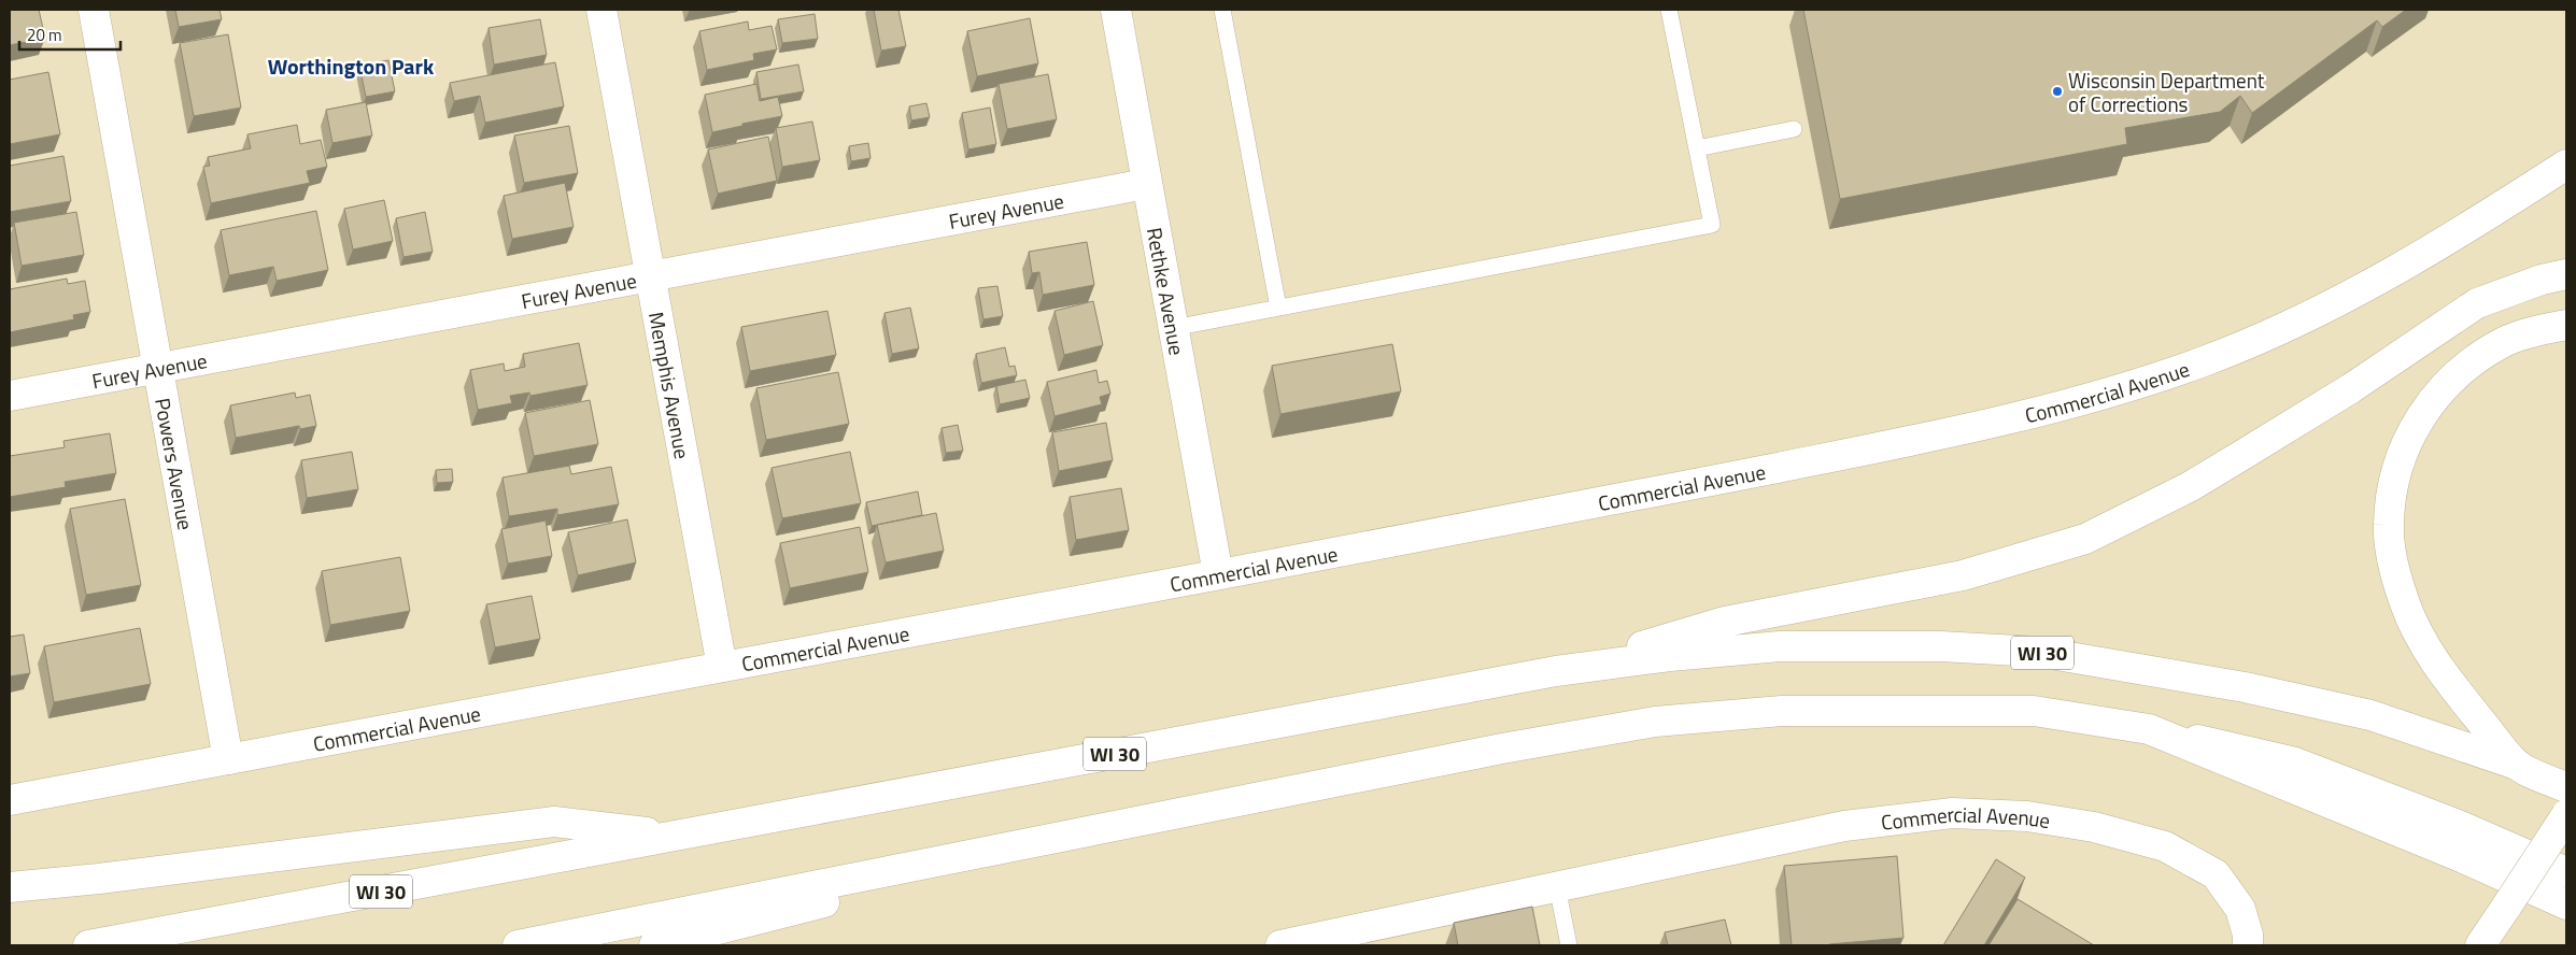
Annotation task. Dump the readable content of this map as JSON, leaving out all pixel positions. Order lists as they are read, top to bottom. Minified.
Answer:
{"streets":{"main road":["Furey Avenue","Rethke Avenue","Memphis Avenue","Commercial Avenue","Powers Avenue","WI 30"]},"crossings":[["Furey Avenue","Rethke Avenue"],["Furey Avenue","Memphis Avenue"],["Furey Avenue","Powers Avenue"],["Rethke Avenue","Commercial Avenue"],["Memphis Avenue","Commercial Avenue"],["Commercial Avenue","Powers Avenue"]],"districts":["Worthington Park"],"places":["Wisconsin Department of Corrections"],"scale_bar":"20 m"}
